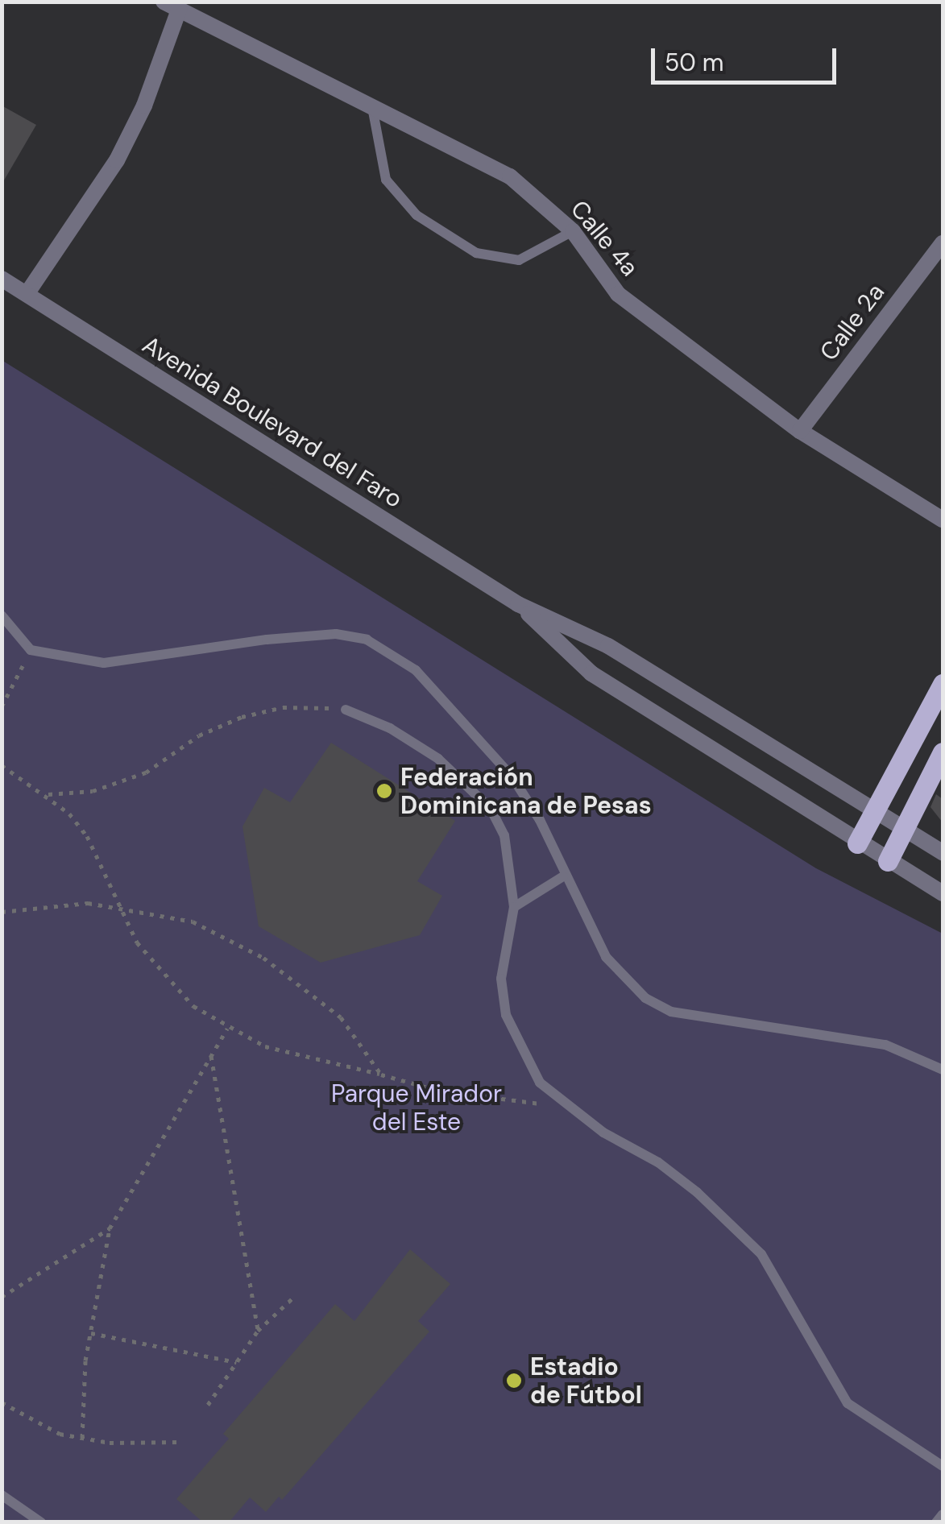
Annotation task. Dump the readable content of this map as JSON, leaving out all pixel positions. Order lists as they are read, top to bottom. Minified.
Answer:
{"streets":{"street":["Calle 4a","Calle 2a","Avenida Boulevard del Faro"]},"crossings":[["Calle 4a","Calle 2a"]],"parks":["Parque Mirador del Este"],"places":["Federación Dominicana de Pesas","Estadio de Fútbol"],"scale_bar":"50 m"}
